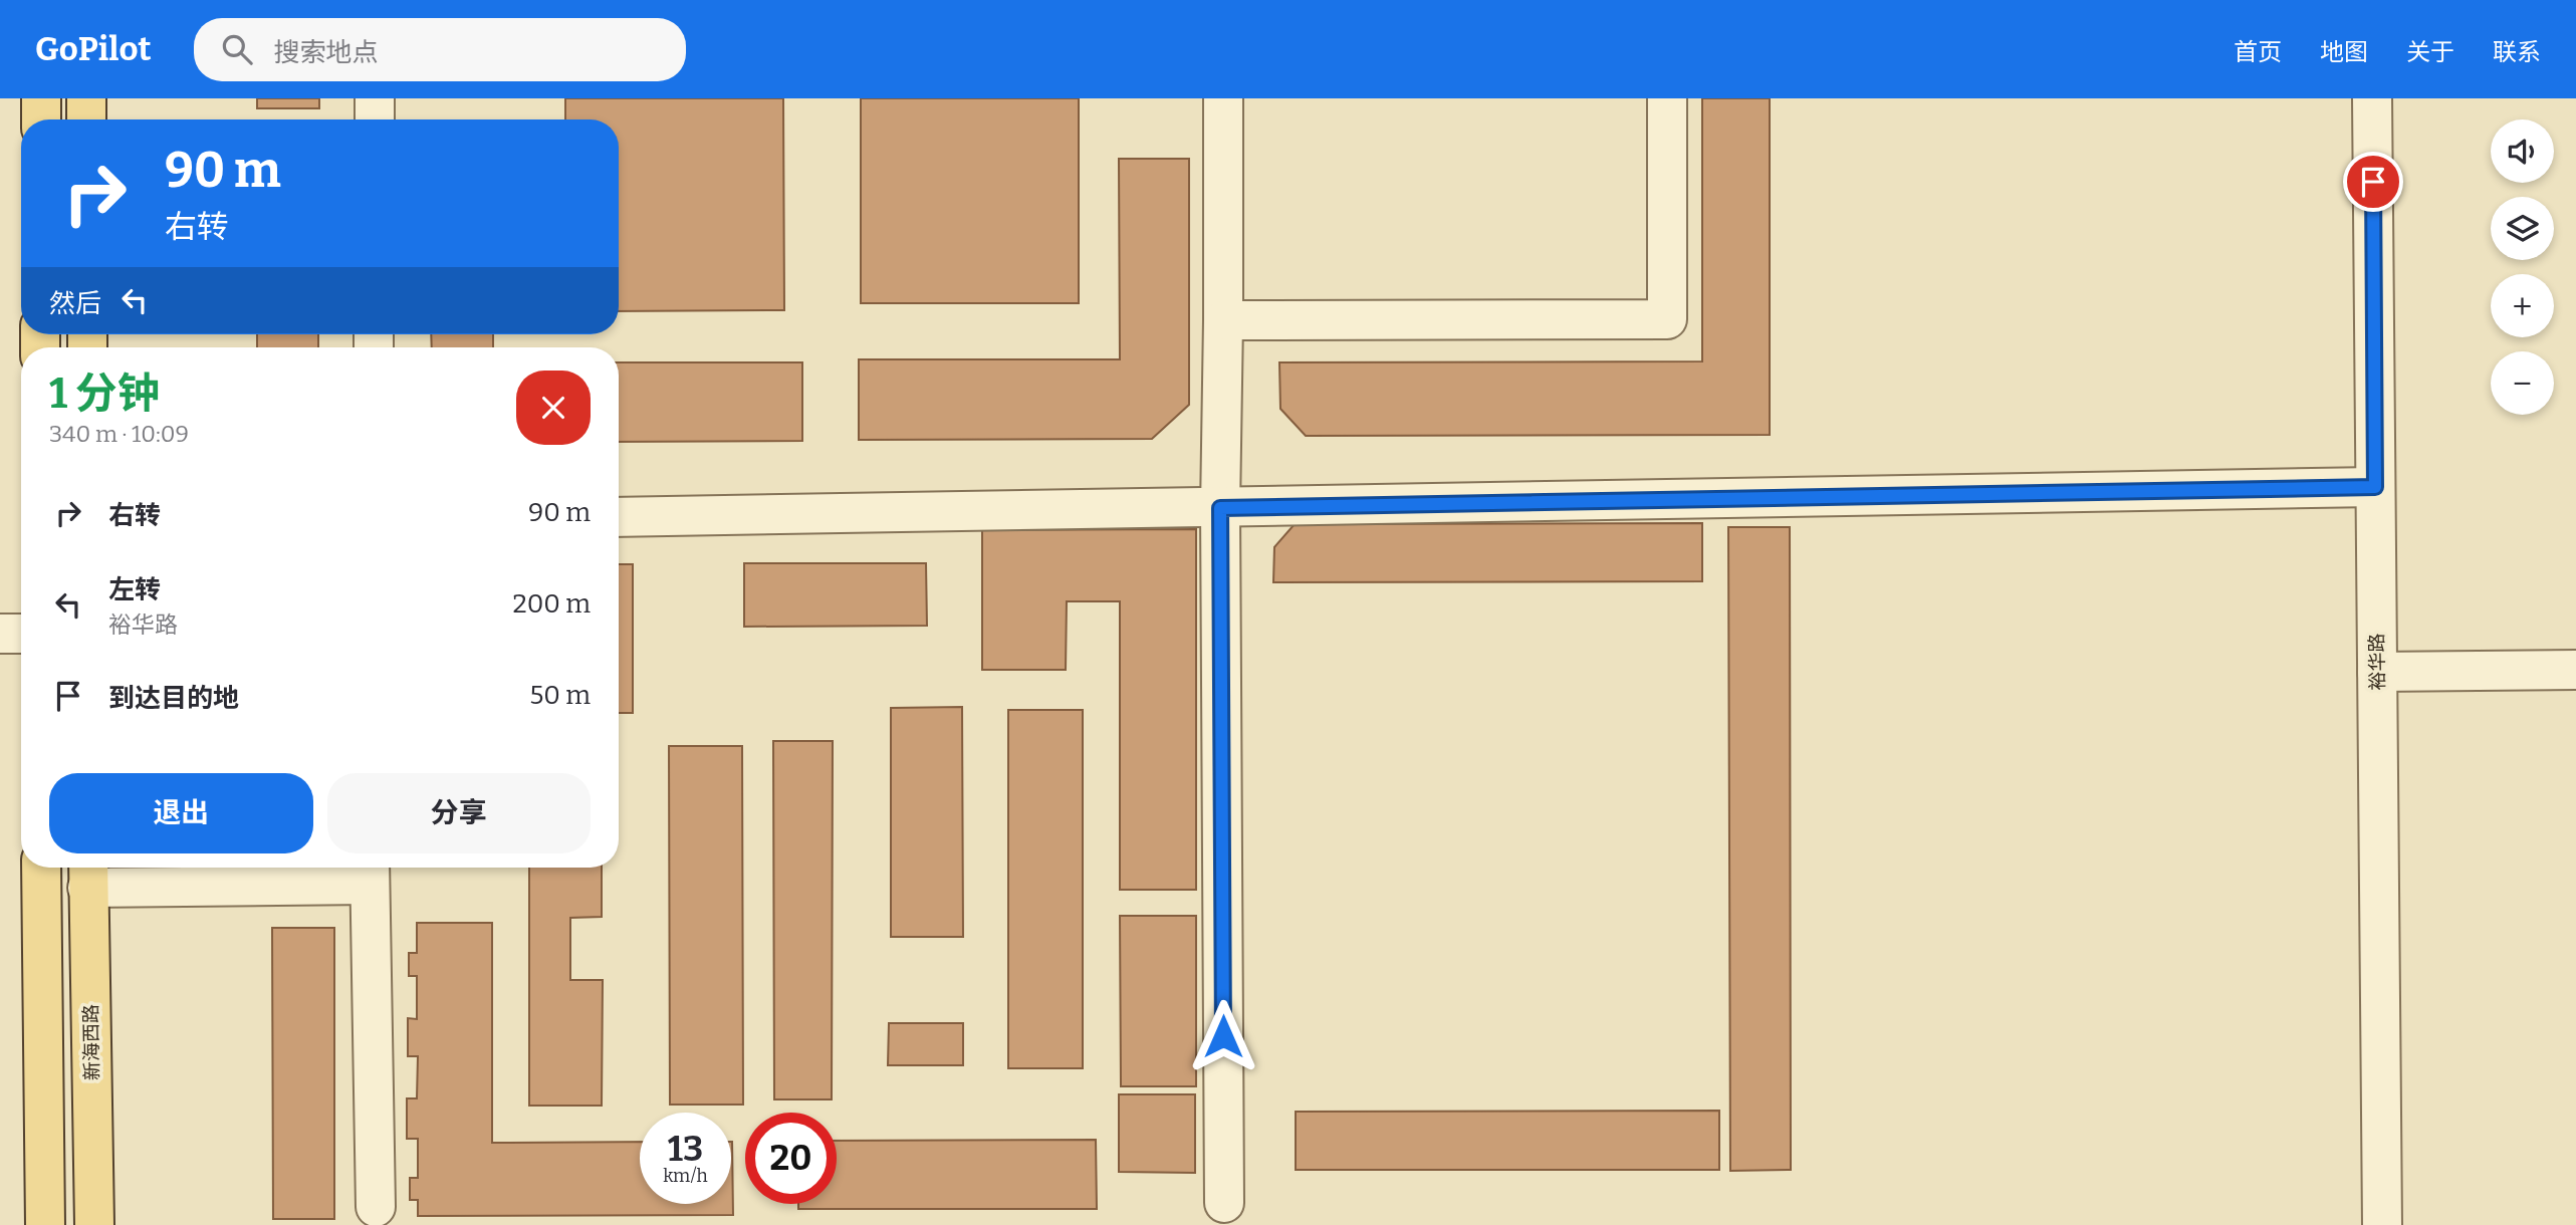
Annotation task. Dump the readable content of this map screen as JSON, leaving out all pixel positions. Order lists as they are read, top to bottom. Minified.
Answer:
{"streets":{"main road":["新海西路"],"street":["裕华路"]},"page":{"header":"GoPilot","search":"搜索地点","nav":["首页","地图","关于","联系"],"map_buttons":["+","−"],"turn":["90 m","右转"],"then":"然后","heading":["1 分钟","340 m · 10:09"],"list":[{"name":"右转","value":"90 m"},{"name":"左转","note":"裕华路","value":"200 m"},{"name":"到达目的地","value":"50 m"}],"buttons":["退出","分享"],"speed":"13 km/h","limit":"20"}}
